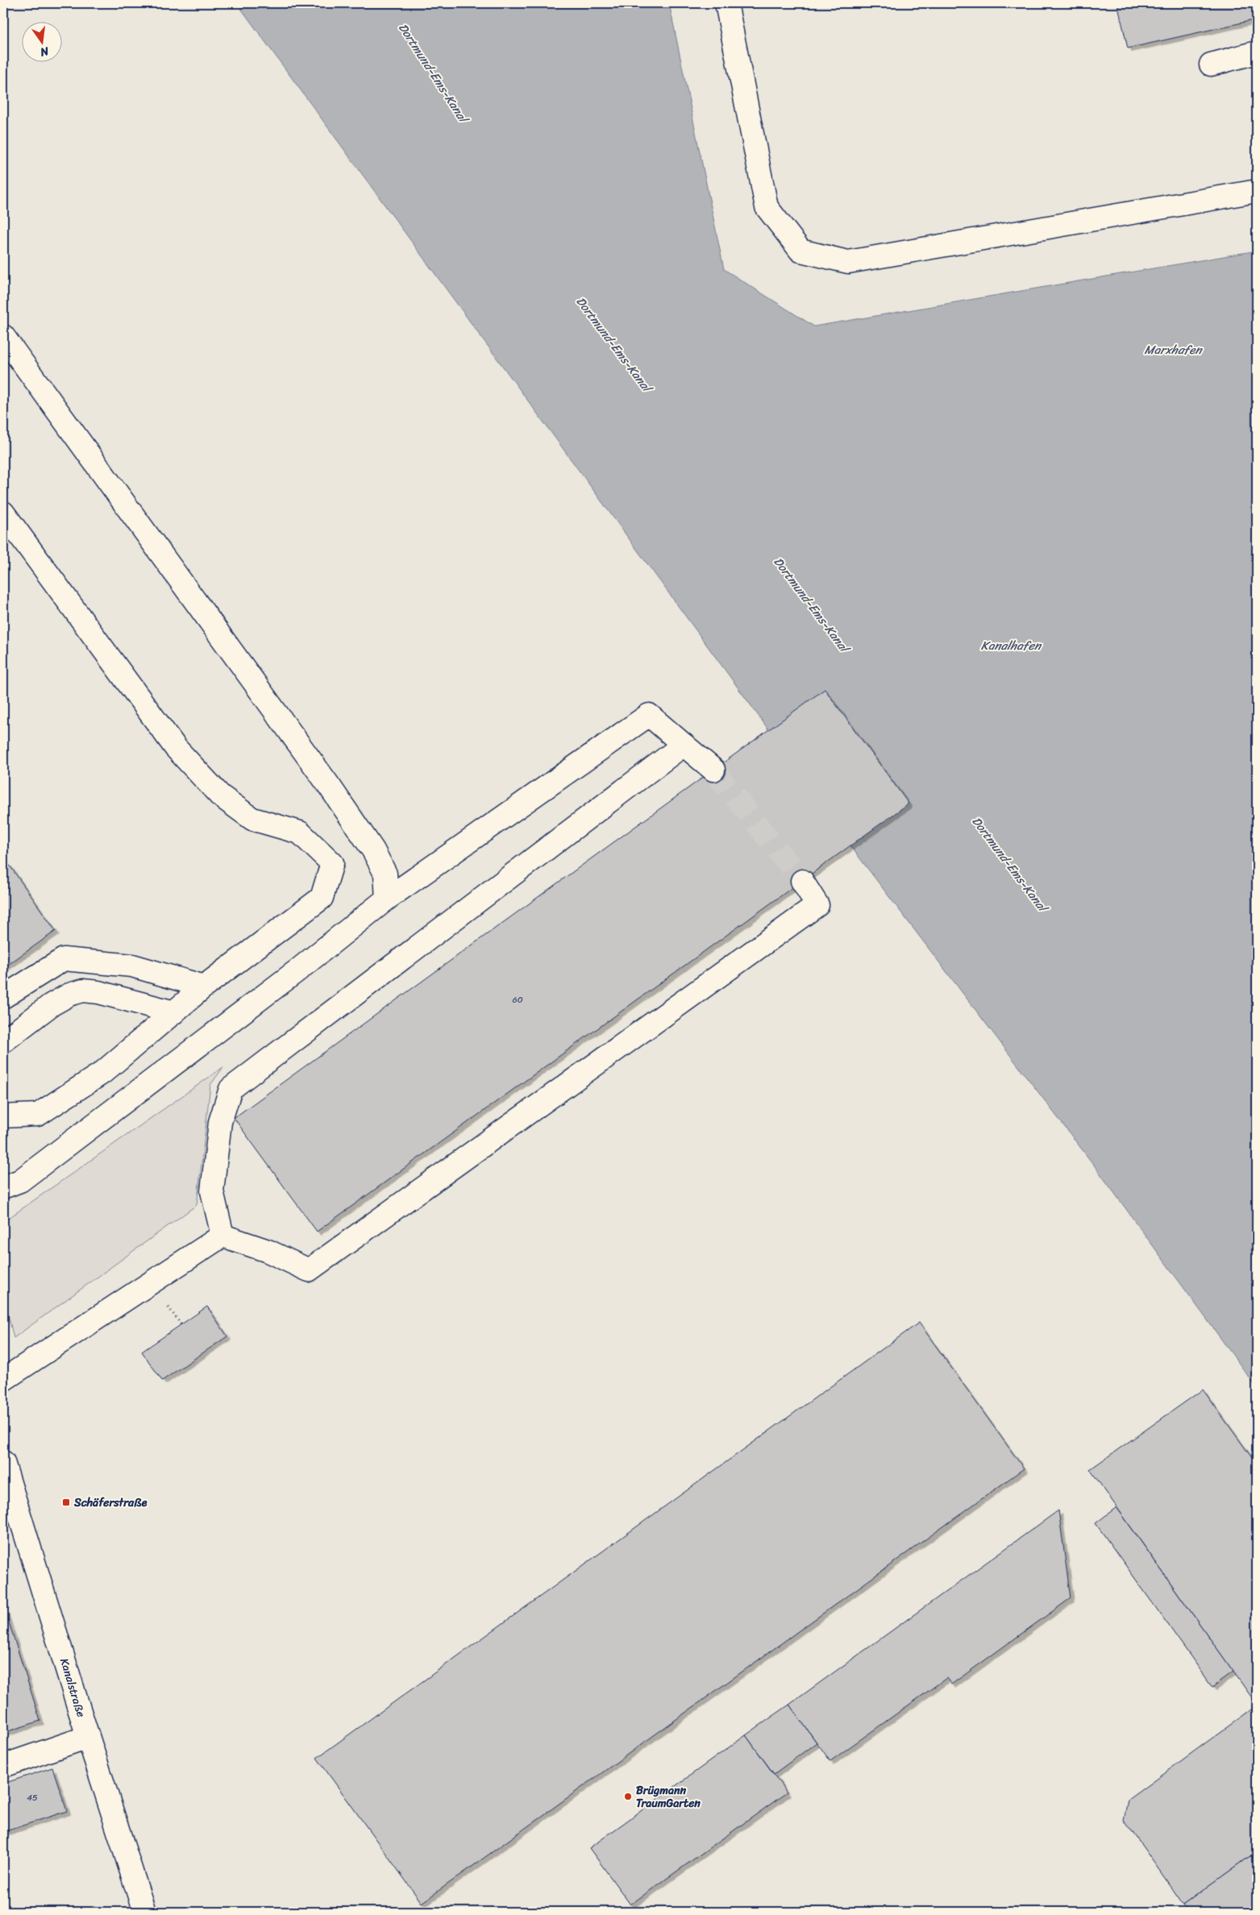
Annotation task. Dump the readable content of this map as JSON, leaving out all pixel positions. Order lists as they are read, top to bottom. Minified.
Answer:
{"streets":{"main road":["Kanalstraße"]},"water":["Dortmund-Ems-Kanal","Marxhafen","Kanalhafen"],"places":{"transit":["Schäferstraße"],"other":["Brügmann TraumGarten"]},"house_numbers":["60","45"],"north":"bottom"}
